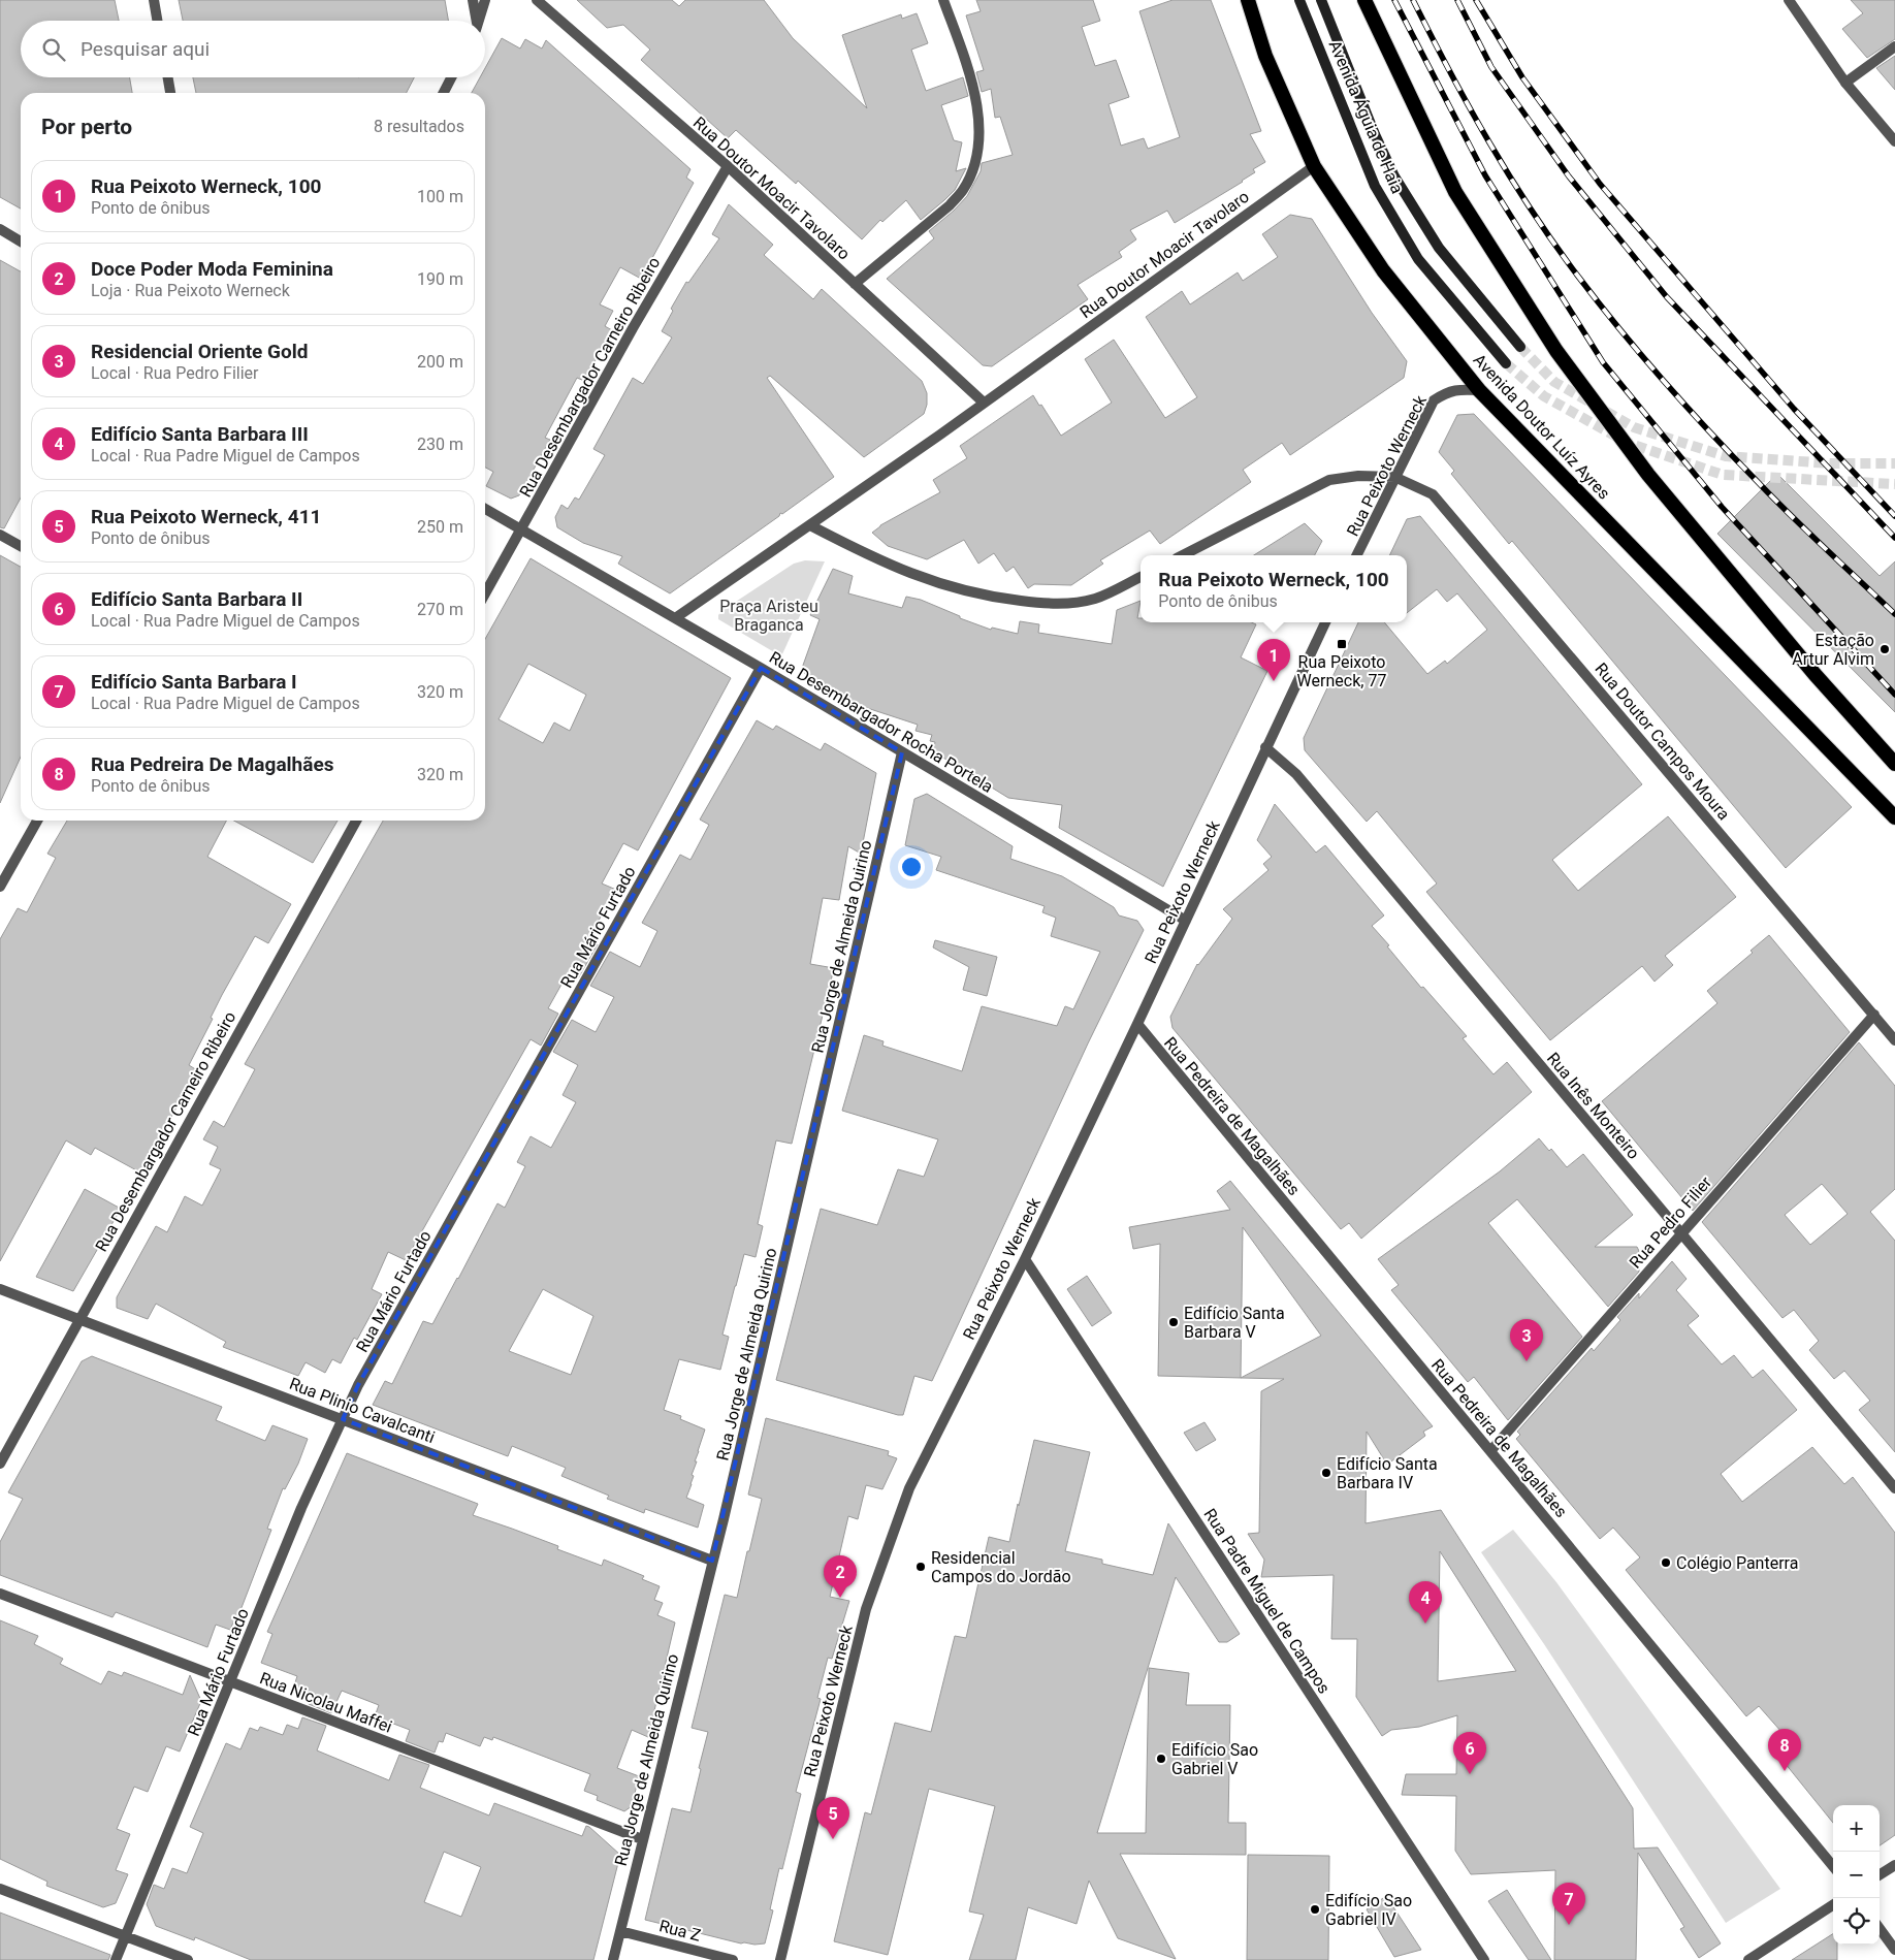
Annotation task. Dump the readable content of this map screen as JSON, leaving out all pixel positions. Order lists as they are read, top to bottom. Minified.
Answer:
{"streets":{"highway":["Avenida Doutor Luíz Ayres"],"main road":["Avenida Águia de Haia"],"street":["Rua Doutor Moacir Tavolaro","Rua Desembargador Carneiro Ribeiro","Rua Peixoto Werneck","Rua Desembargador Rocha Portela","Rua Doutor Campos Moura","Rua Mário Furtado","Rua Jorge de Almeida Quirino","Rua Inês Monteiro","Rua Pedreira de Magalhães","Rua Pedro Filier","Rua Plinio Cavalcanti","Rua Padre Miguel de Campos","Rua Nicolau Maffei","Rua Z"]},"crossings":[["Rua Doutor Moacir Tavolaro","Rua Desembargador Carneiro Ribeiro"],["Rua Doutor Moacir Tavolaro","Avenida Doutor Luíz Ayres"],["Rua Doutor Moacir Tavolaro","Rua Desembargador Rocha Portela"],["Rua Desembargador Carneiro Ribeiro","Rua Desembargador Rocha Portela"],["Rua Desembargador Carneiro Ribeiro","Rua Plinio Cavalcanti"],["Avenida Doutor Luíz Ayres","Rua Peixoto Werneck"],["Rua Peixoto Werneck","Rua Desembargador Rocha Portela"],["Rua Peixoto Werneck","Rua Doutor Campos Moura"],["Rua Peixoto Werneck","Rua Inês Monteiro"],["Rua Peixoto Werneck","Rua Pedreira de Magalhães"],["Rua Peixoto Werneck","Rua Padre Miguel de Campos"],["Rua Desembargador Rocha Portela","Rua Mário Furtado"],["Rua Desembargador Rocha Portela","Rua Jorge de Almeida Quirino"],["Rua Doutor Campos Moura","Rua Pedro Filier"],["Rua Mário Furtado","Rua Plinio Cavalcanti"],["Rua Mário Furtado","Rua Nicolau Maffei"],["Rua Jorge de Almeida Quirino","Rua Plinio Cavalcanti"],["Rua Jorge de Almeida Quirino","Rua Nicolau Maffei"],["Rua Jorge de Almeida Quirino","Rua Z"],["Rua Inês Monteiro","Rua Pedro Filier"],["Rua Pedreira de Magalhães","Rua Pedro Filier"]],"parks":["Praça Aristeu Braganca"],"places":{"transit":["Rua Peixoto Werneck, 77"],"other":["Estação Artur Alvim","Edifício Santa Barbara V","Edifício Santa Barbara IV","Colégio Panterra","Residencial Campos do Jordão","Edifício Sao Gabriel V","Edifício Sao Gabriel IV"]},"page":{"search":"Pesquisar aqui","heading":["Por perto","8 resultados"],"list":[{"mark":"1","name":"Rua Peixoto Werneck, 100","note":"Ponto de ônibus","value":"100 m"},{"mark":"2","name":"Doce Poder Moda Feminina","note":"Loja · Rua Peixoto Werneck","value":"190 m"},{"mark":"3","name":"Residencial Oriente Gold","note":"Local · Rua Pedro Filier","value":"200 m"},{"mark":"4","name":"Edifício Santa Barbara III","note":"Local · Rua Padre Miguel de Campos","value":"230 m"},{"mark":"5","name":"Rua Peixoto Werneck, 411","note":"Ponto de ônibus","value":"250 m"},{"mark":"6","name":"Edifício Santa Barbara II","note":"Local · Rua Padre Miguel de Campos","value":"270 m"},{"mark":"7","name":"Edifício Santa Barbara I","note":"Local · Rua Padre Miguel de Campos","value":"320 m"},{"mark":"8","name":"Rua Pedreira De Magalhães","note":"Ponto de ônibus","value":"320 m"}],"popup":["Rua Peixoto Werneck, 100","Ponto de ônibus"],"pins":["1","3","2","4","8","6","5","7"],"map_buttons":["+","−"]}}
